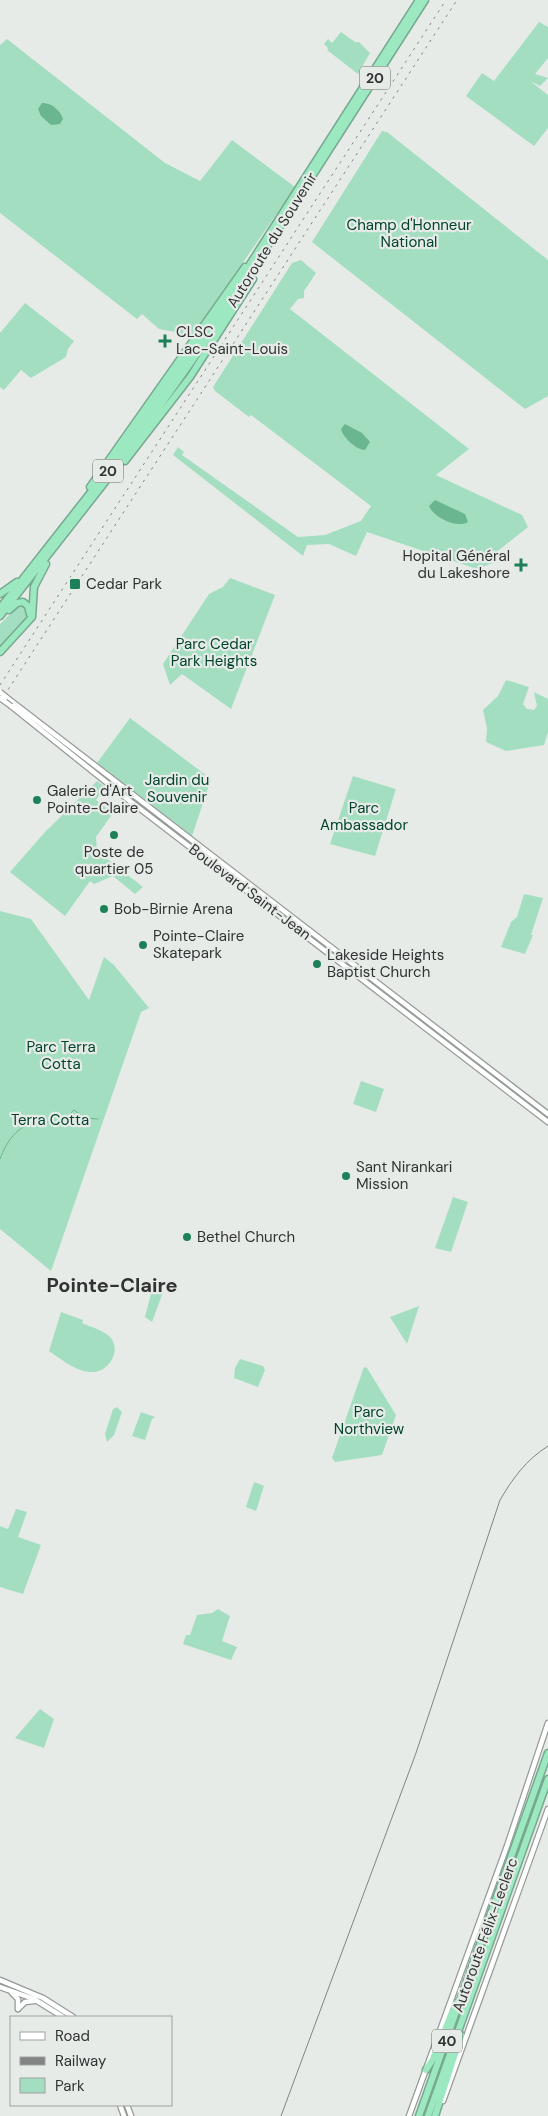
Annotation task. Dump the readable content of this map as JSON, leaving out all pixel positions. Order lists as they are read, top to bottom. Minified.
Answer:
{"streets":{"highway":["20","Autoroute du Souvenir","Autoroute Félix-Leclerc","40"],"main road":["Boulevard Saint-Jean"]},"districts":["Pointe-Claire"],"parks":["Champ d'Honneur National","Parc Cedar Park Heights","Jardin du Souvenir","Parc Ambassador","Parc Terra Cotta","Terra Cotta","Parc Northview"],"places":{"health":["CLSC Lac-Saint-Louis","Hopital Général du Lakeshore"],"transit":["Cedar Park"],"other":["Galerie d'Art Pointe-Claire","Poste de quartier 05","Bob-Birnie Arena","Pointe-Claire Skatepark","Lakeside Heights Baptist Church","Sant Nirankari Mission","Bethel Church"]},"legend":["Road","Railway","Park"]}
